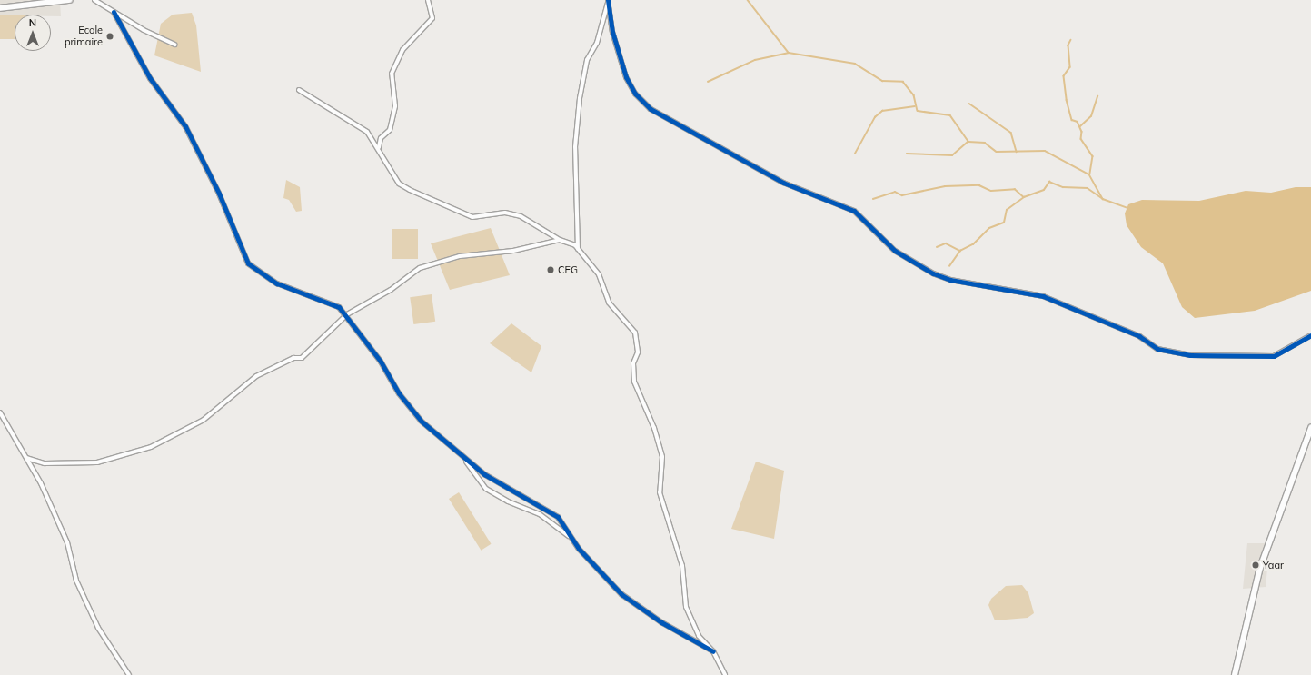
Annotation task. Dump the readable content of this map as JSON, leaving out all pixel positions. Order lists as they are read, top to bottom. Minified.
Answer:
{"places":["Ecole primaire","CEG","Yaar"],"north":"top"}
